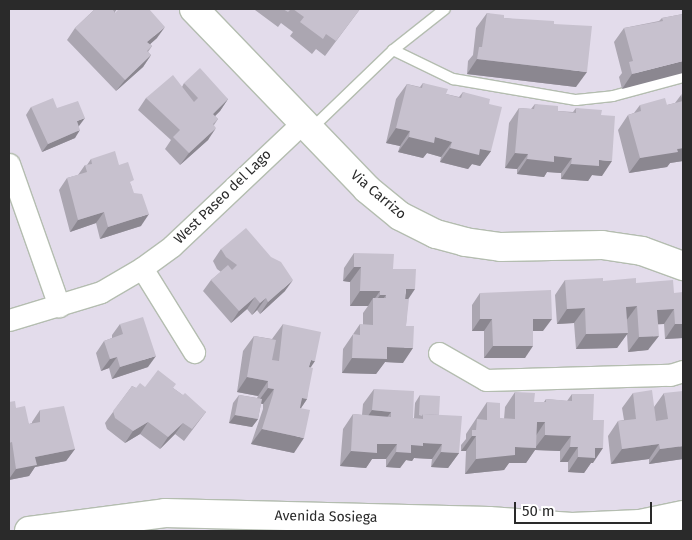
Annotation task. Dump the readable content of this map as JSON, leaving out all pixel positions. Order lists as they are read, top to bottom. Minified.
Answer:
{"streets":{"street":["Via Carrizo","West Paseo del Lago","Avenida Sosiega"]},"crossings":[["Via Carrizo","West Paseo del Lago"]],"scale_bar":"50 m"}
